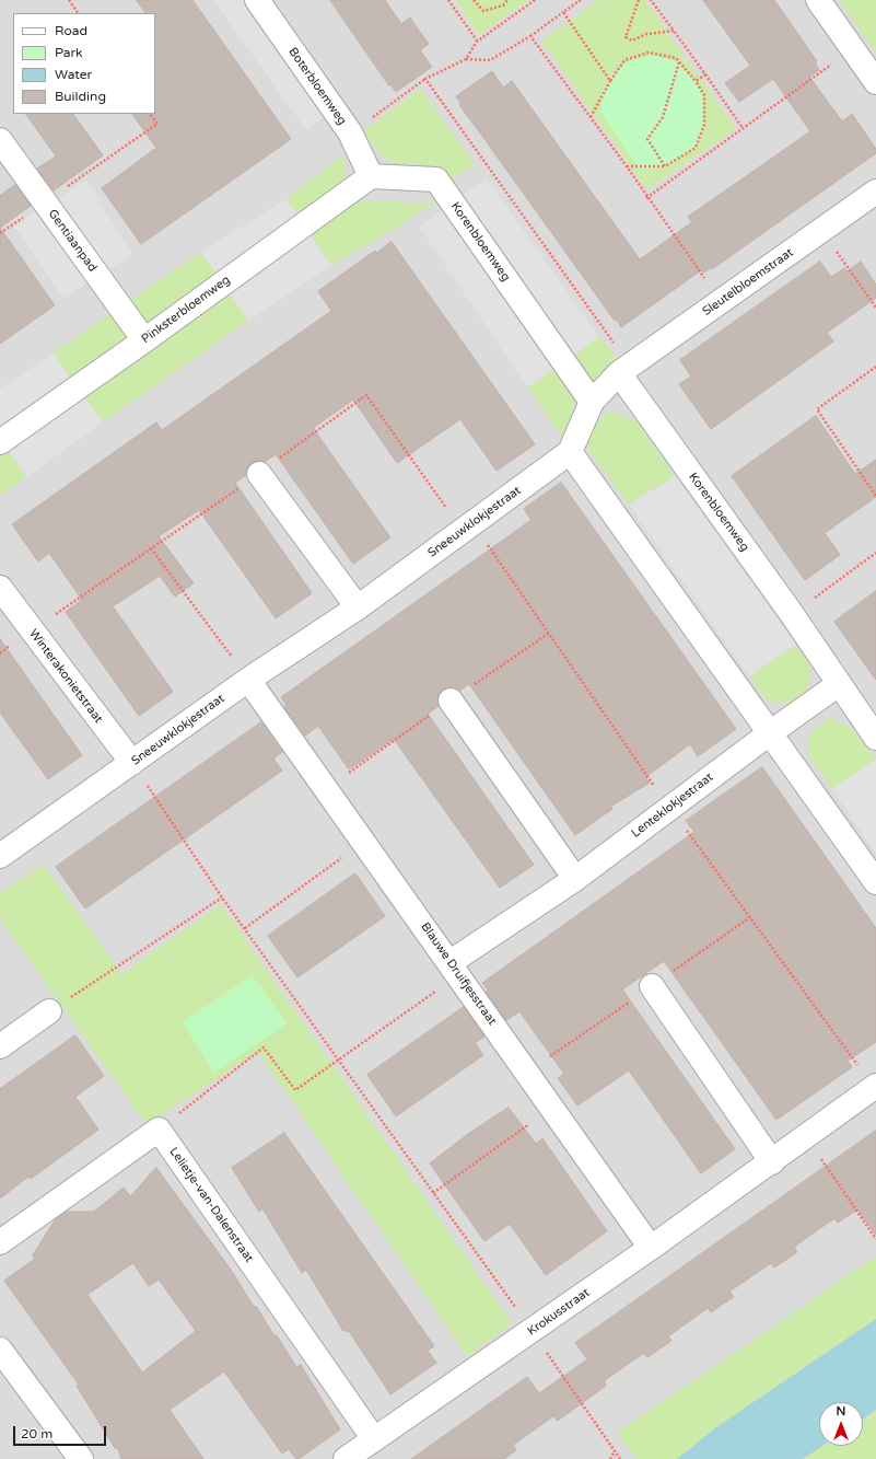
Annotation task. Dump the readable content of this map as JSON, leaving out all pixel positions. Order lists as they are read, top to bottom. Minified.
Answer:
{"streets":{"street":["Boterbloemweg","Gentiaanpad","Korenbloemweg","Sleutelbloemstraat","Pinksterbloemweg","Sneeuwklokjestraat","Winterakonietstraat","Lenteklokjestraat","Blauwe Druifjesstraat","Lelietje-van-Dalenstraat","Krokusstraat"]},"crossings":[["Boterbloemweg","Korenbloemweg"],["Boterbloemweg","Pinksterbloemweg"],["Gentiaanpad","Pinksterbloemweg"],["Korenbloemweg","Sleutelbloemstraat"],["Korenbloemweg","Pinksterbloemweg"],["Sneeuwklokjestraat","Winterakonietstraat"],["Sneeuwklokjestraat","Blauwe Druifjesstraat"],["Lenteklokjestraat","Blauwe Druifjesstraat"],["Blauwe Druifjesstraat","Krokusstraat"],["Lelietje-van-Dalenstraat","Krokusstraat"]],"legend":["Road","Park","Water","Building"],"scale_bar":"20 m","north":"top"}
